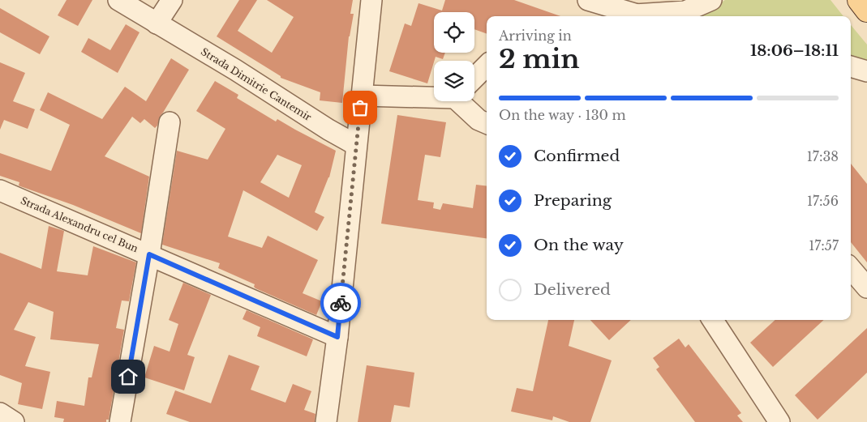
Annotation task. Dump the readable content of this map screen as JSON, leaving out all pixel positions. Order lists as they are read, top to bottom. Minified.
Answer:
{"streets":{"street":["Strada Dimitrie Cantemir","Strada Alexandru cel Bun"]},"page":{"heading":["2 min","Arriving in","18:06–18:11"],"bar":"On the way · 130 m","list":[["Confirmed","17:38"],["Preparing","17:56"],["On the way","17:57"],"Delivered"]}}
